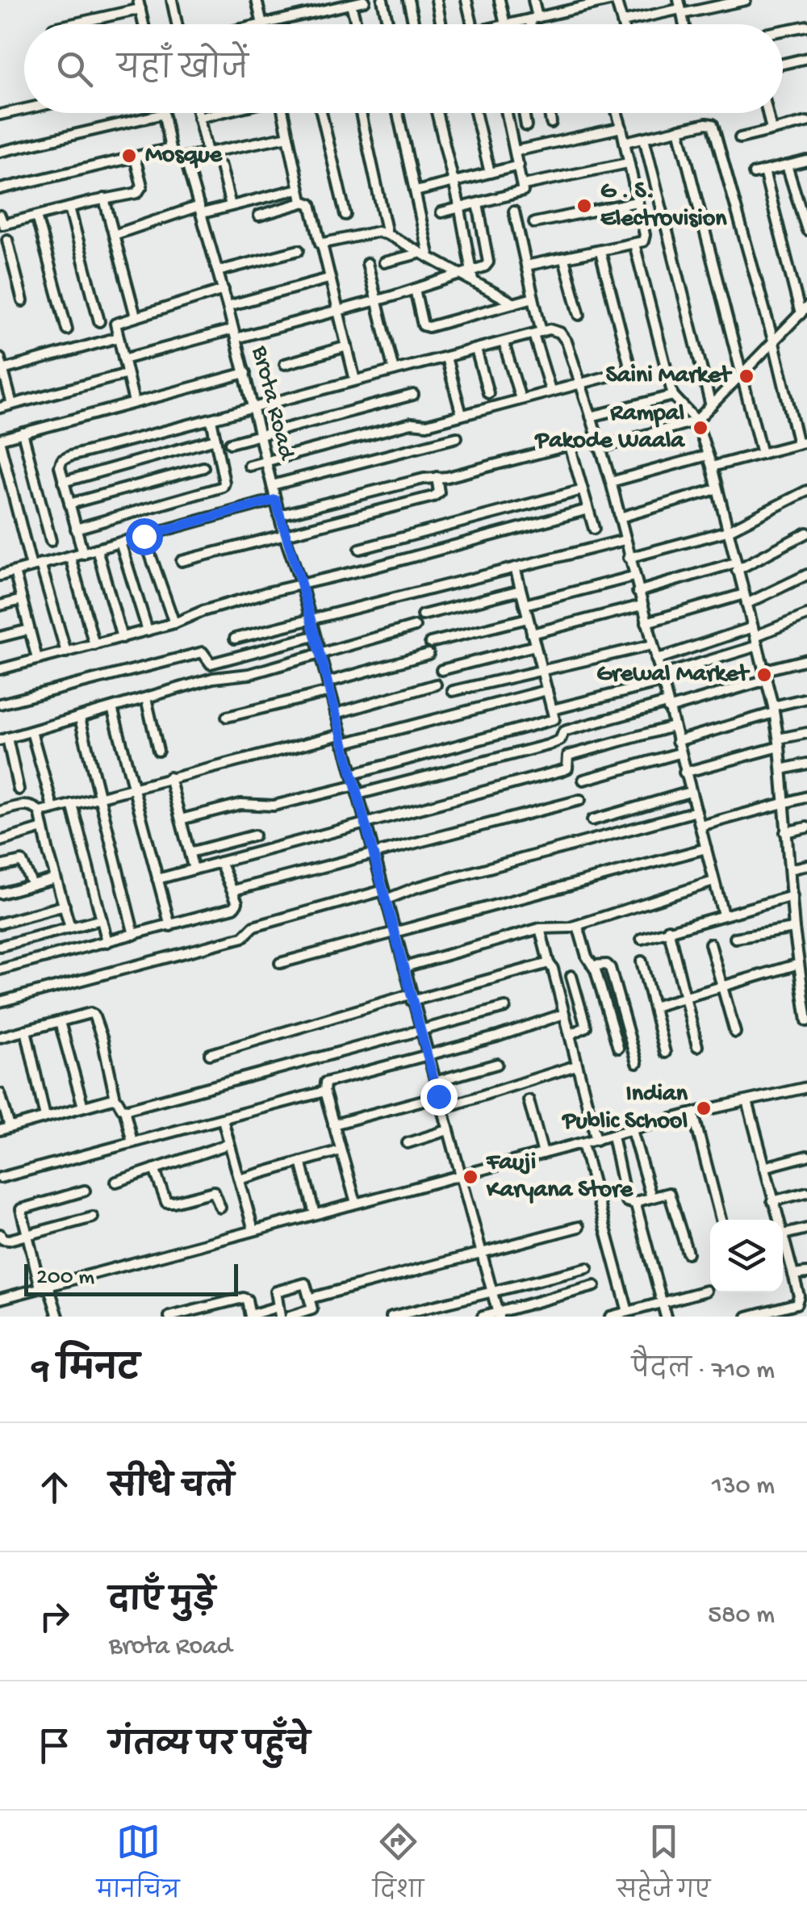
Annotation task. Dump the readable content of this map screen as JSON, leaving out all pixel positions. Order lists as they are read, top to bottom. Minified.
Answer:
{"streets":{"street":["Brota Road"]},"places":["Mosque","G . S. Electrovision","Saini Market","Rampal Pakode Waala","Grewal Market","Indian Public School","Fauji Karyana Store"],"scale_bar":"200 m","page":{"search":"यहाँ खोजें","scale":"200 m","heading":["9 मिनट","पैदल · 710 m"],"list":[["सीधे चलें","130 m"],["दाएँ मुड़ें","Brota Road","580 m"],"गंतव्य पर पहुँचे"],"nav":["मानचित्र","दिशा","सहेजे गए"]}}
